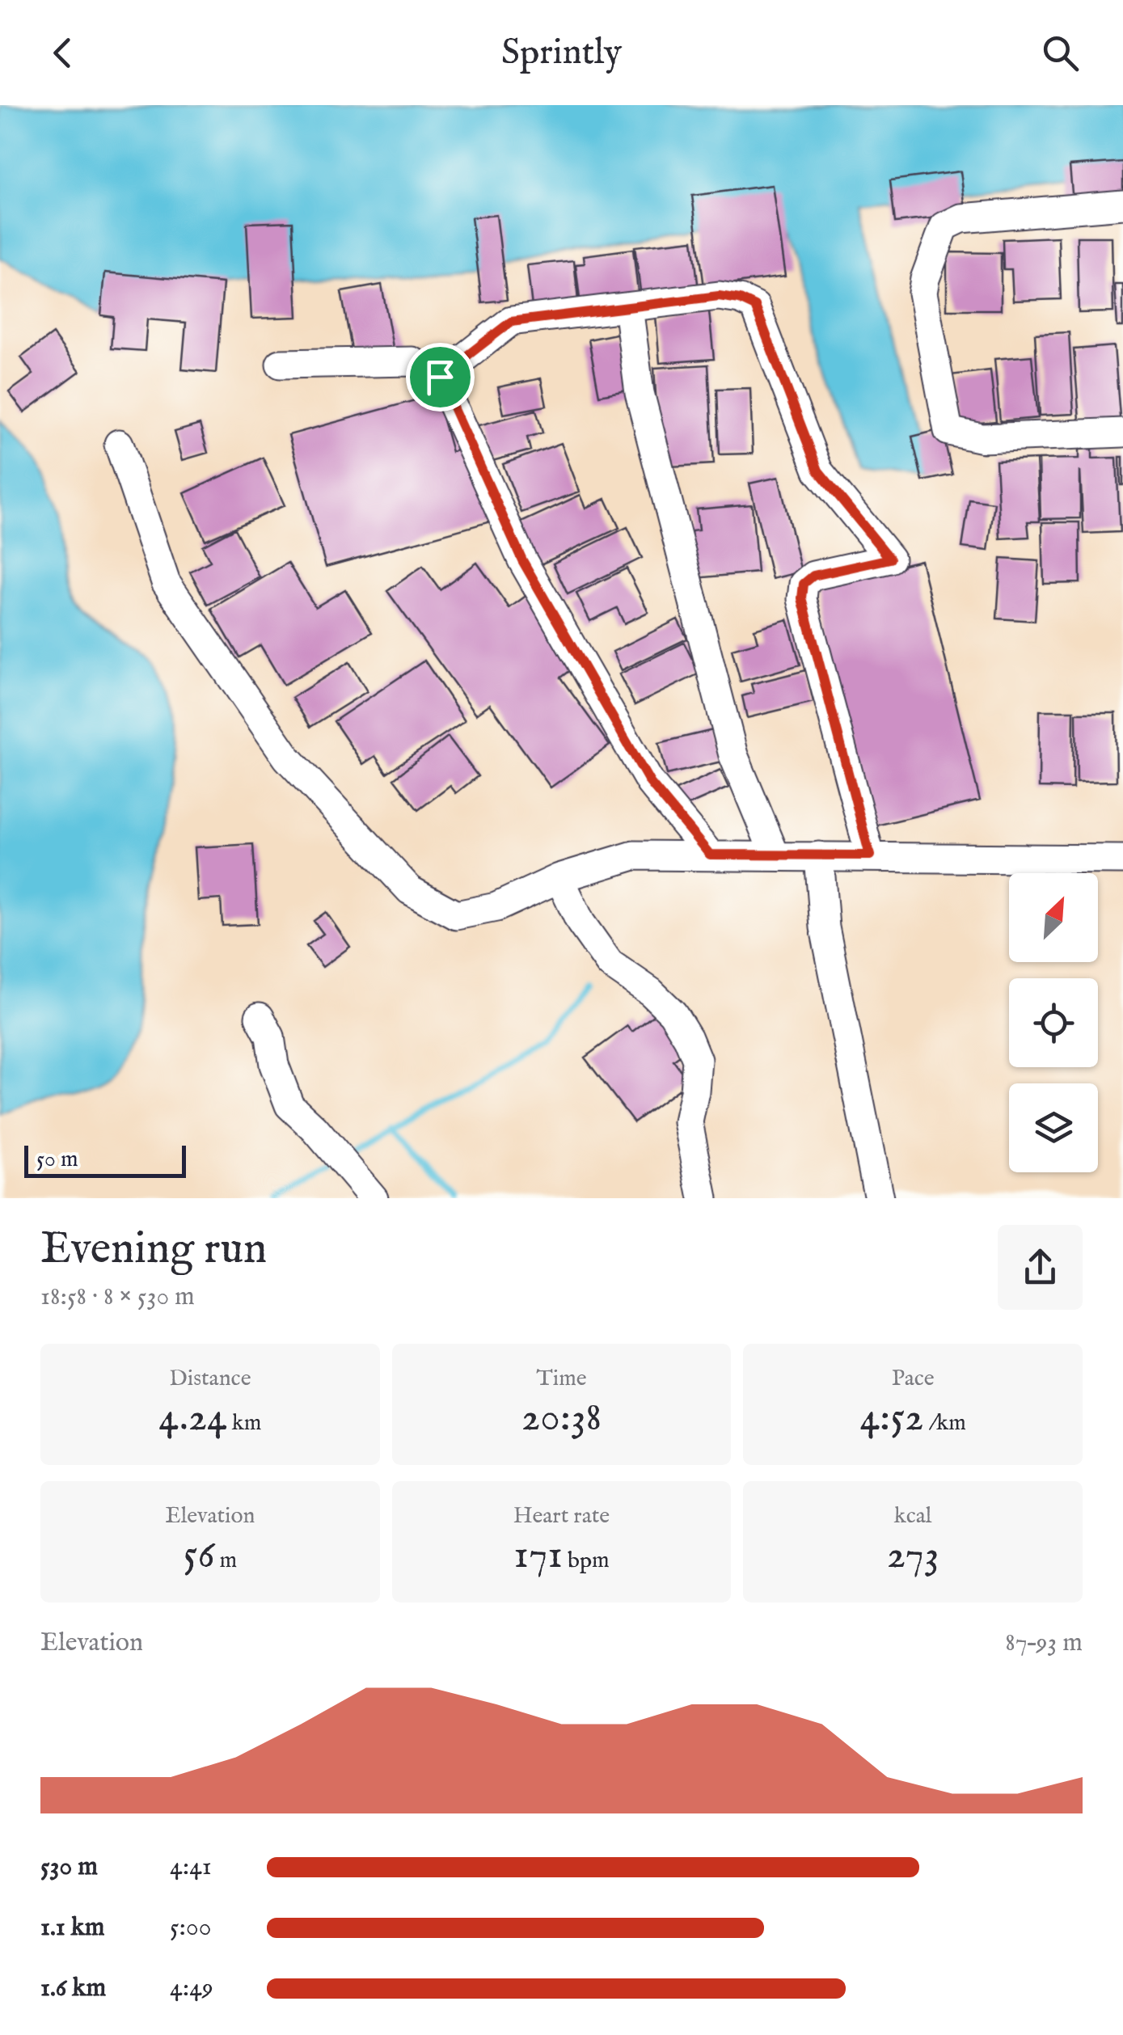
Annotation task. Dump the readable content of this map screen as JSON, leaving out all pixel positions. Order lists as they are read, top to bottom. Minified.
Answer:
{"scale_bar":"50 m","north":"top right","page":{"header":"Sprintly","scale":"50 m","heading":["Evening run","18:58 · 8 × 530 m"],"stats":[["Distance","4.24 km"],["Time","20:38"],["Pace","4:52 /km"],["Elevation","56 m"],["Heart rate","171 bpm"],["kcal","273"]],"chart":["Elevation","87–93 m"],"list":[{"name":"530 m","note":"4:41"},{"name":"1.1 km","note":"5:00"},{"name":"1.6 km","note":"4:49"}]}}
